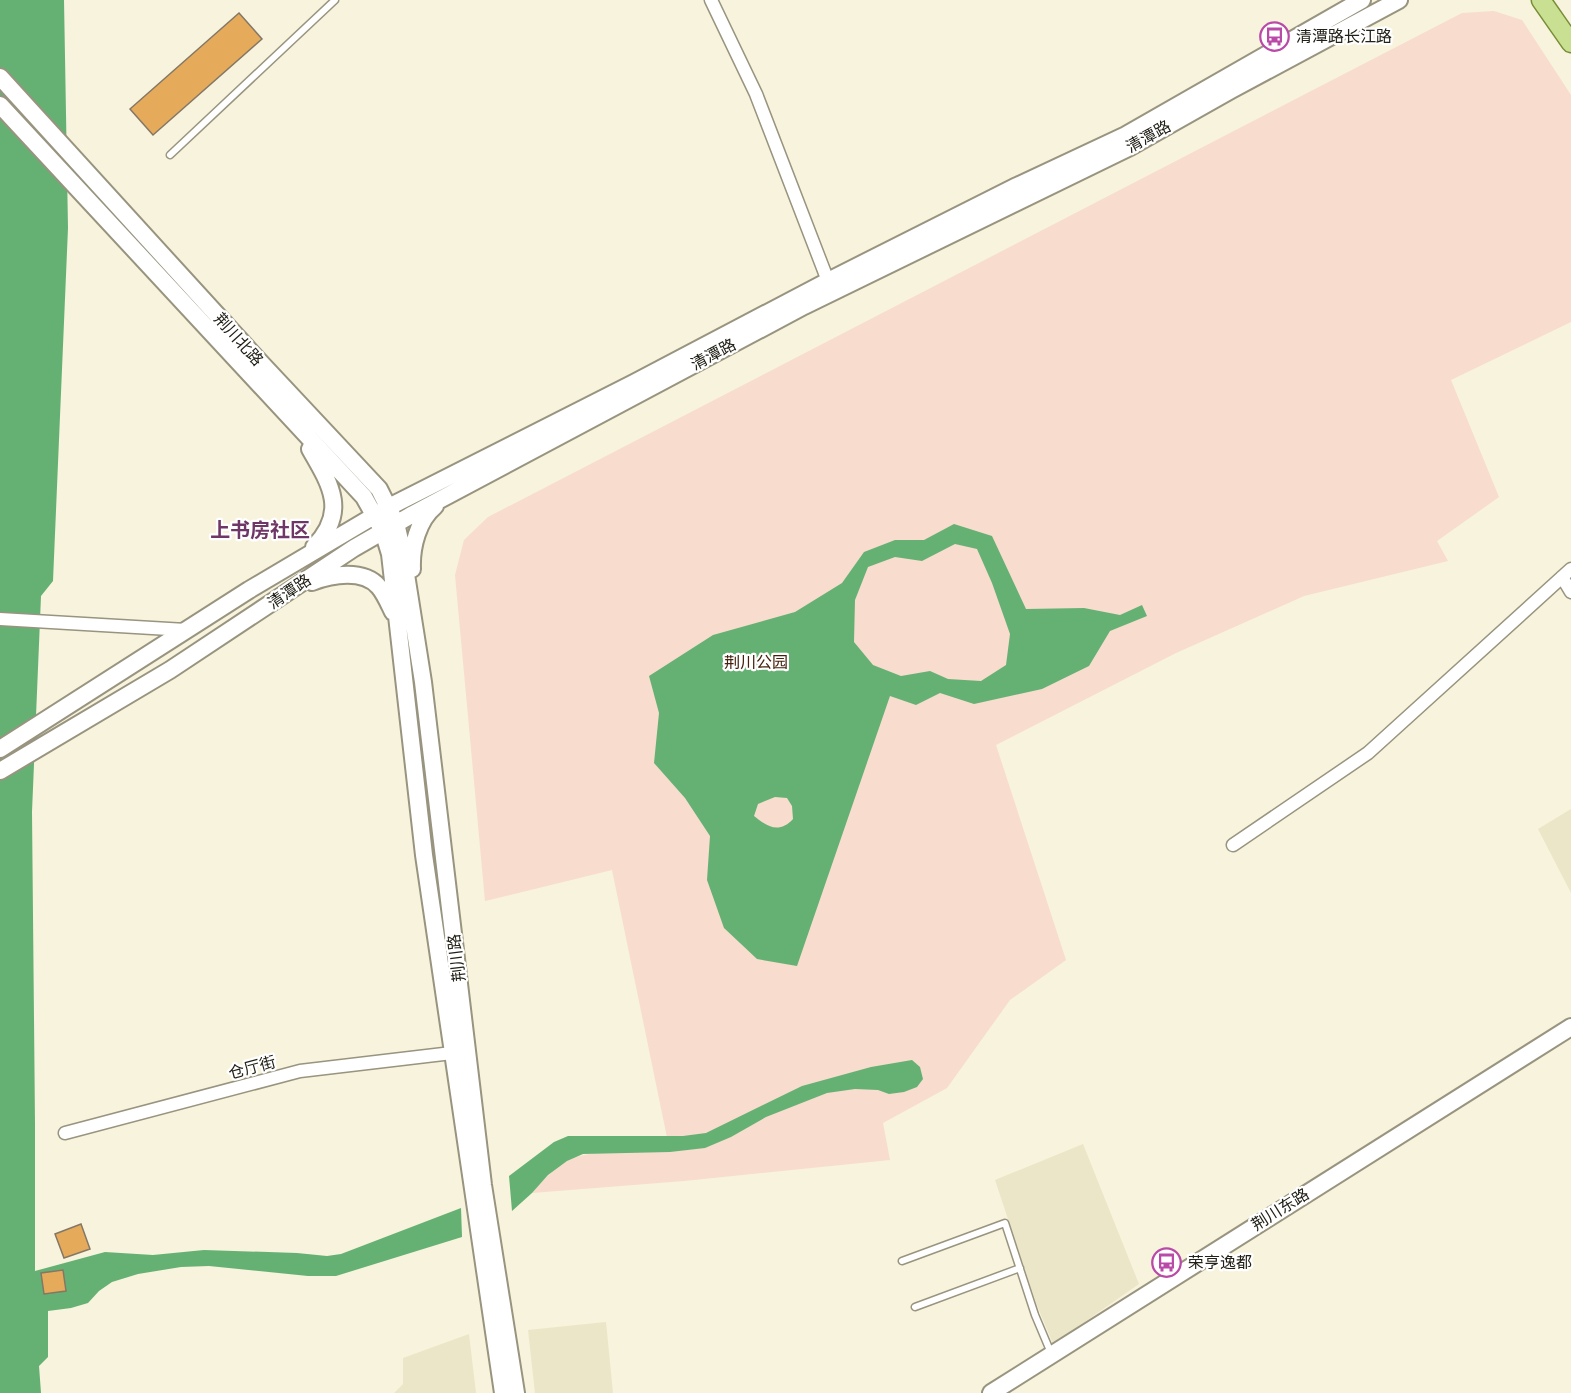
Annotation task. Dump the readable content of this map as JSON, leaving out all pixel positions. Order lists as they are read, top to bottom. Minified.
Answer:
{"streets":{"main road":["清潭路","荆川北路","荆川路","荆川东路"],"street":["仓厅街"]},"crossings":[["清潭路","荆川北路"],["清潭路","荆川路"],["荆川北路","荆川路"],["荆川路","仓厅街"]],"districts":["上书房社区"],"parks":["荆川公园"],"places":{"bus stop":["清潭路长江路","荣亨逸都"]}}
